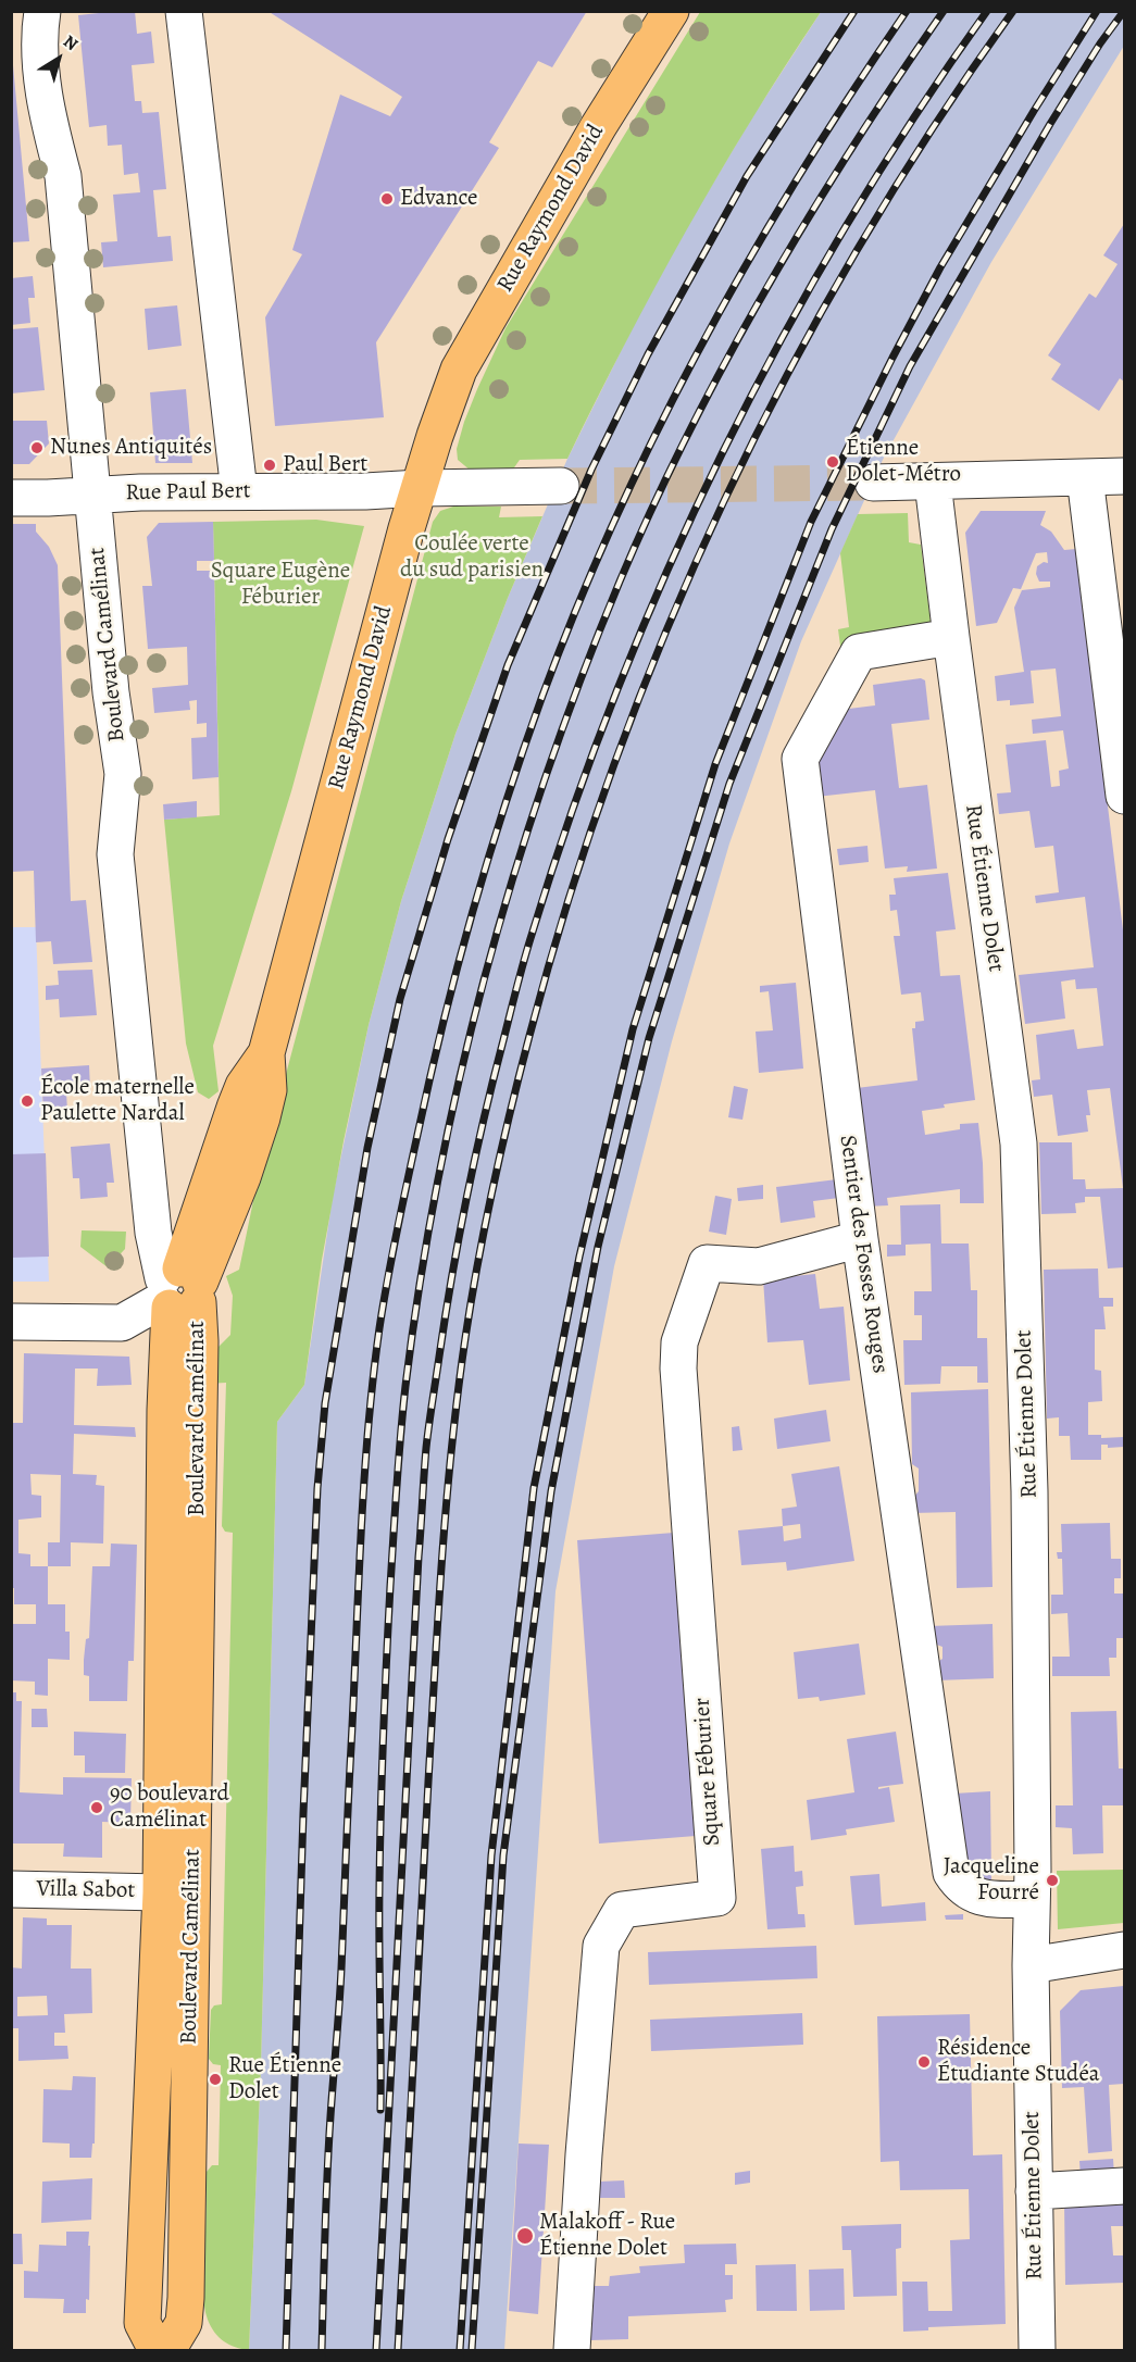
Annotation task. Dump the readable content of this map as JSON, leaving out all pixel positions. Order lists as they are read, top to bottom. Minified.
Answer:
{"streets":{"main road":["Rue Raymond David","Boulevard Camélinat"],"street":["Rue Paul Bert","Rue Étienne Dolet","Sentier des Fosses Rouges","Square Féburier","Villa Sabot"]},"crossings":[["Rue Raymond David","Rue Paul Bert"],["Rue Raymond David","Boulevard Camélinat"],["Rue Paul Bert","Boulevard Camélinat"],["Boulevard Camélinat","Villa Sabot"],["Rue Étienne Dolet","Sentier des Fosses Rouges"],["Sentier des Fosses Rouges","Square Féburier"]],"parks":["Coulée verte du sud parisien","Square Eugène Féburier"],"places":["Edvance","Nunes Antiquités","Étienne Dolet-Métro","Paul Bert","École maternelle Paulette Nardal","90 boulevard Camélinat","Jacqueline Fourré","Résidence Étudiante Studéa","Rue Étienne Dolet","Malakoff - Rue Étienne Dolet"],"north":"top right"}
